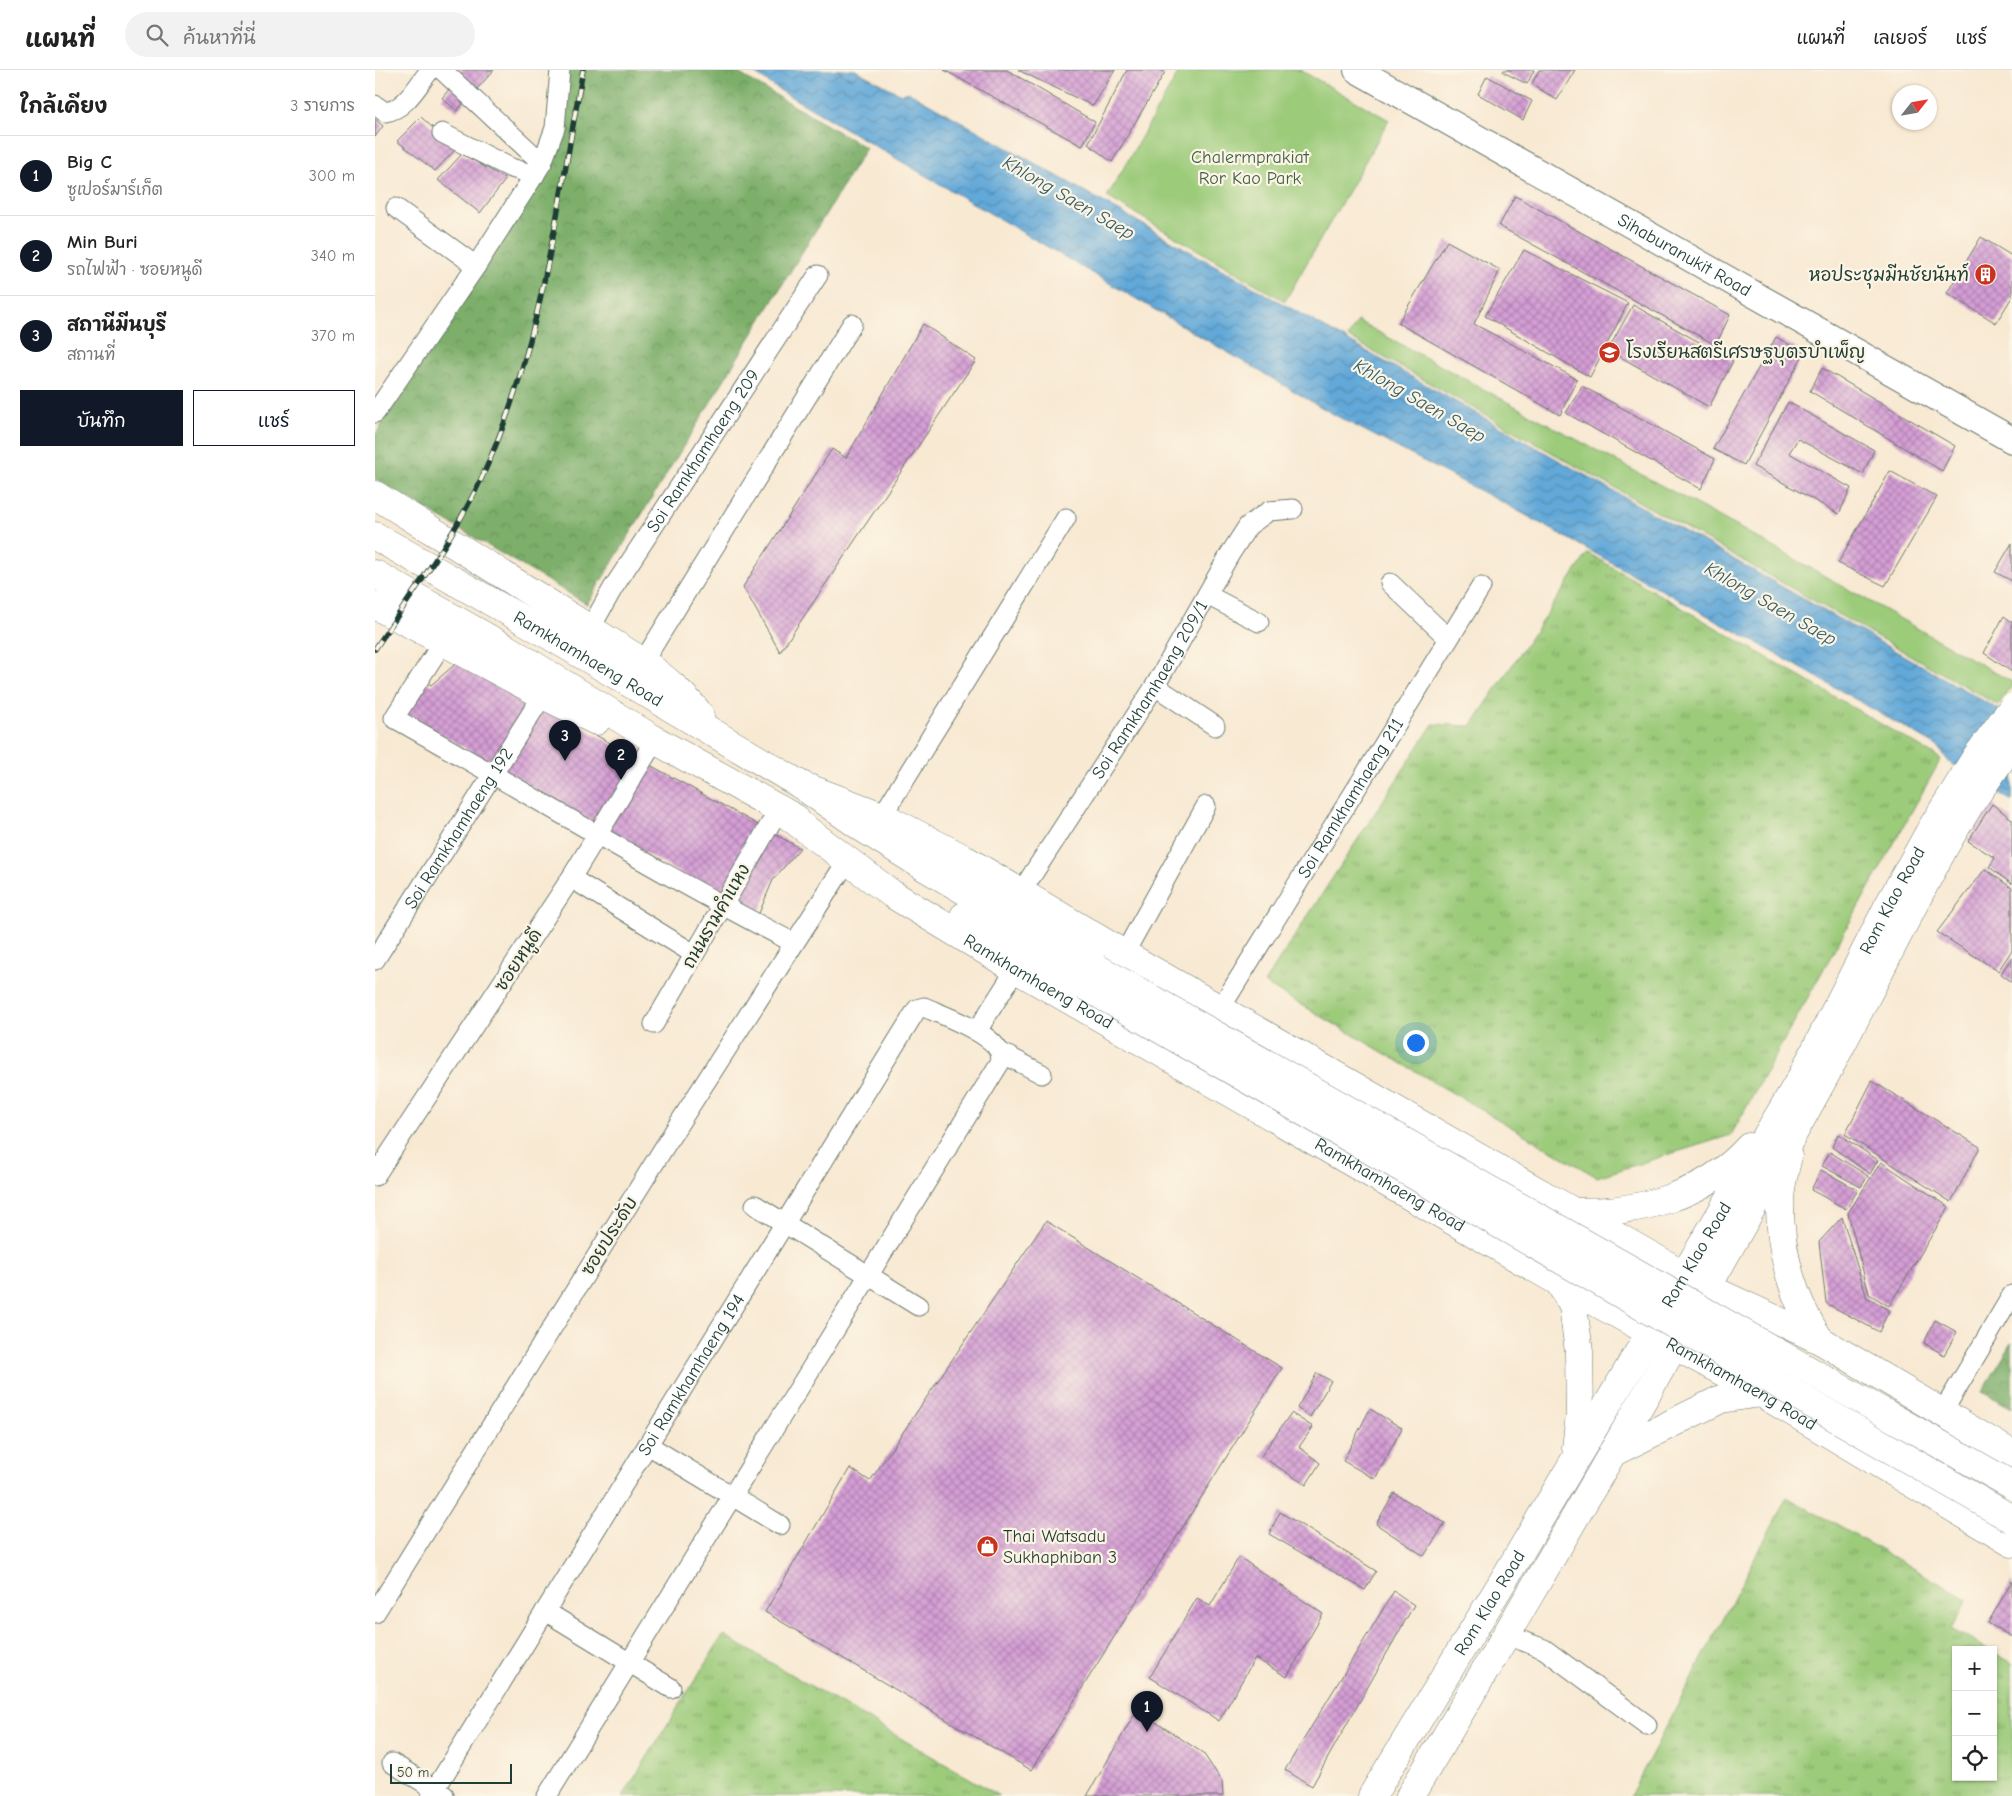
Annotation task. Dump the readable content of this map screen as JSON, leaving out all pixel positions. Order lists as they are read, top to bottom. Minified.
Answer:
{"streets":{"main road":["Sihaburanukit Road","Ramkhamhaeng Road","Rom Klao Road"],"street":["Soi Ramkhamhaeng 209","Soi Ramkhamhaeng 209/1","Soi Ramkhamhaeng 211","Soi Ramkhamhaeng 192","ถนนรามคำแหง","ซอยหนูดี","ซอยประดับ","Soi Ramkhamhaeng 194"]},"crossings":[["Ramkhamhaeng Road","Soi Ramkhamhaeng 209/1"],["Ramkhamhaeng Road","Soi Ramkhamhaeng 211"],["Ramkhamhaeng Road","Rom Klao Road"],["Ramkhamhaeng Road","ถนนรามคำแหง"],["Ramkhamhaeng Road","ซอยหนูดี"],["Ramkhamhaeng Road","ซอยประดับ"]],"water":["Khlong Saen Saep"],"parks":["Chalermprakiat Ror Kao Park"],"places":{"building":["หอประชุมมีนชัยนันท์"],"school or university":["โรงเรียนสตรีเศรษฐบุตรบำเพ็ญ"],"shop":["Thai Watsadu Sukhaphiban 3"]},"scale_bar":"50 m","north":"top right","page":{"header":"แผนที่","search":"ค้นหาที่นี่","nav":["แผนที่","เลเยอร์","แชร์"],"heading":["ใกล้เคียง","3 รายการ"],"list":[{"mark":"1","name":"Big C","note":"ซูเปอร์มาร์เก็ต","value":"300 m"},{"mark":"2","name":"Min Buri","note":"รถไฟฟ้า · ซอยหนูดี","value":"340 m"},{"mark":"3","name":"สถานีมีนบุรี","note":"สถานที่","value":"370 m"}],"buttons":["บันทึก","แชร์"],"pins":["3","2","1"],"map_buttons":["+","−"],"scale":"50 m"}}
